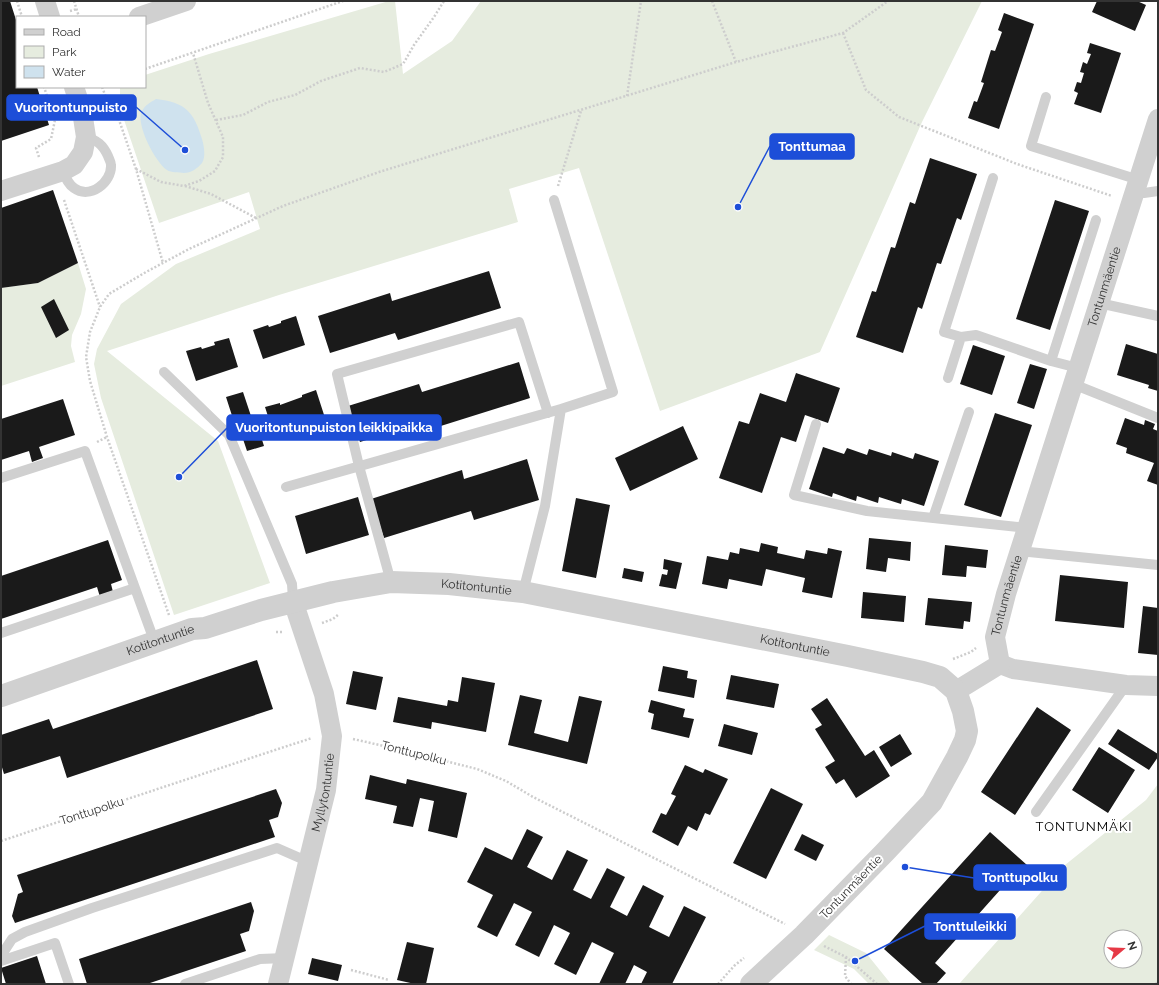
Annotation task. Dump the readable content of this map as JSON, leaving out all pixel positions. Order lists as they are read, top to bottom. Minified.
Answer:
{"streets":{"street":["Tontunmäentie","Kotitontuntie","Myllytontuntie"],"path":["Tonttupolku"]},"crossings":[["Tontunmäentie","Kotitontuntie"],["Kotitontuntie","Myllytontuntie"],["Tonttupolku","Myllytontuntie"]],"districts":["TONTUNMÄKI"],"places":["Vuoritontunpuisto","Tonttumaa","Vuoritontunpuiston leikkipaikka","Tonttupolku","Tonttuleikki"],"legend":["Road","Park","Water"],"north":"right"}
